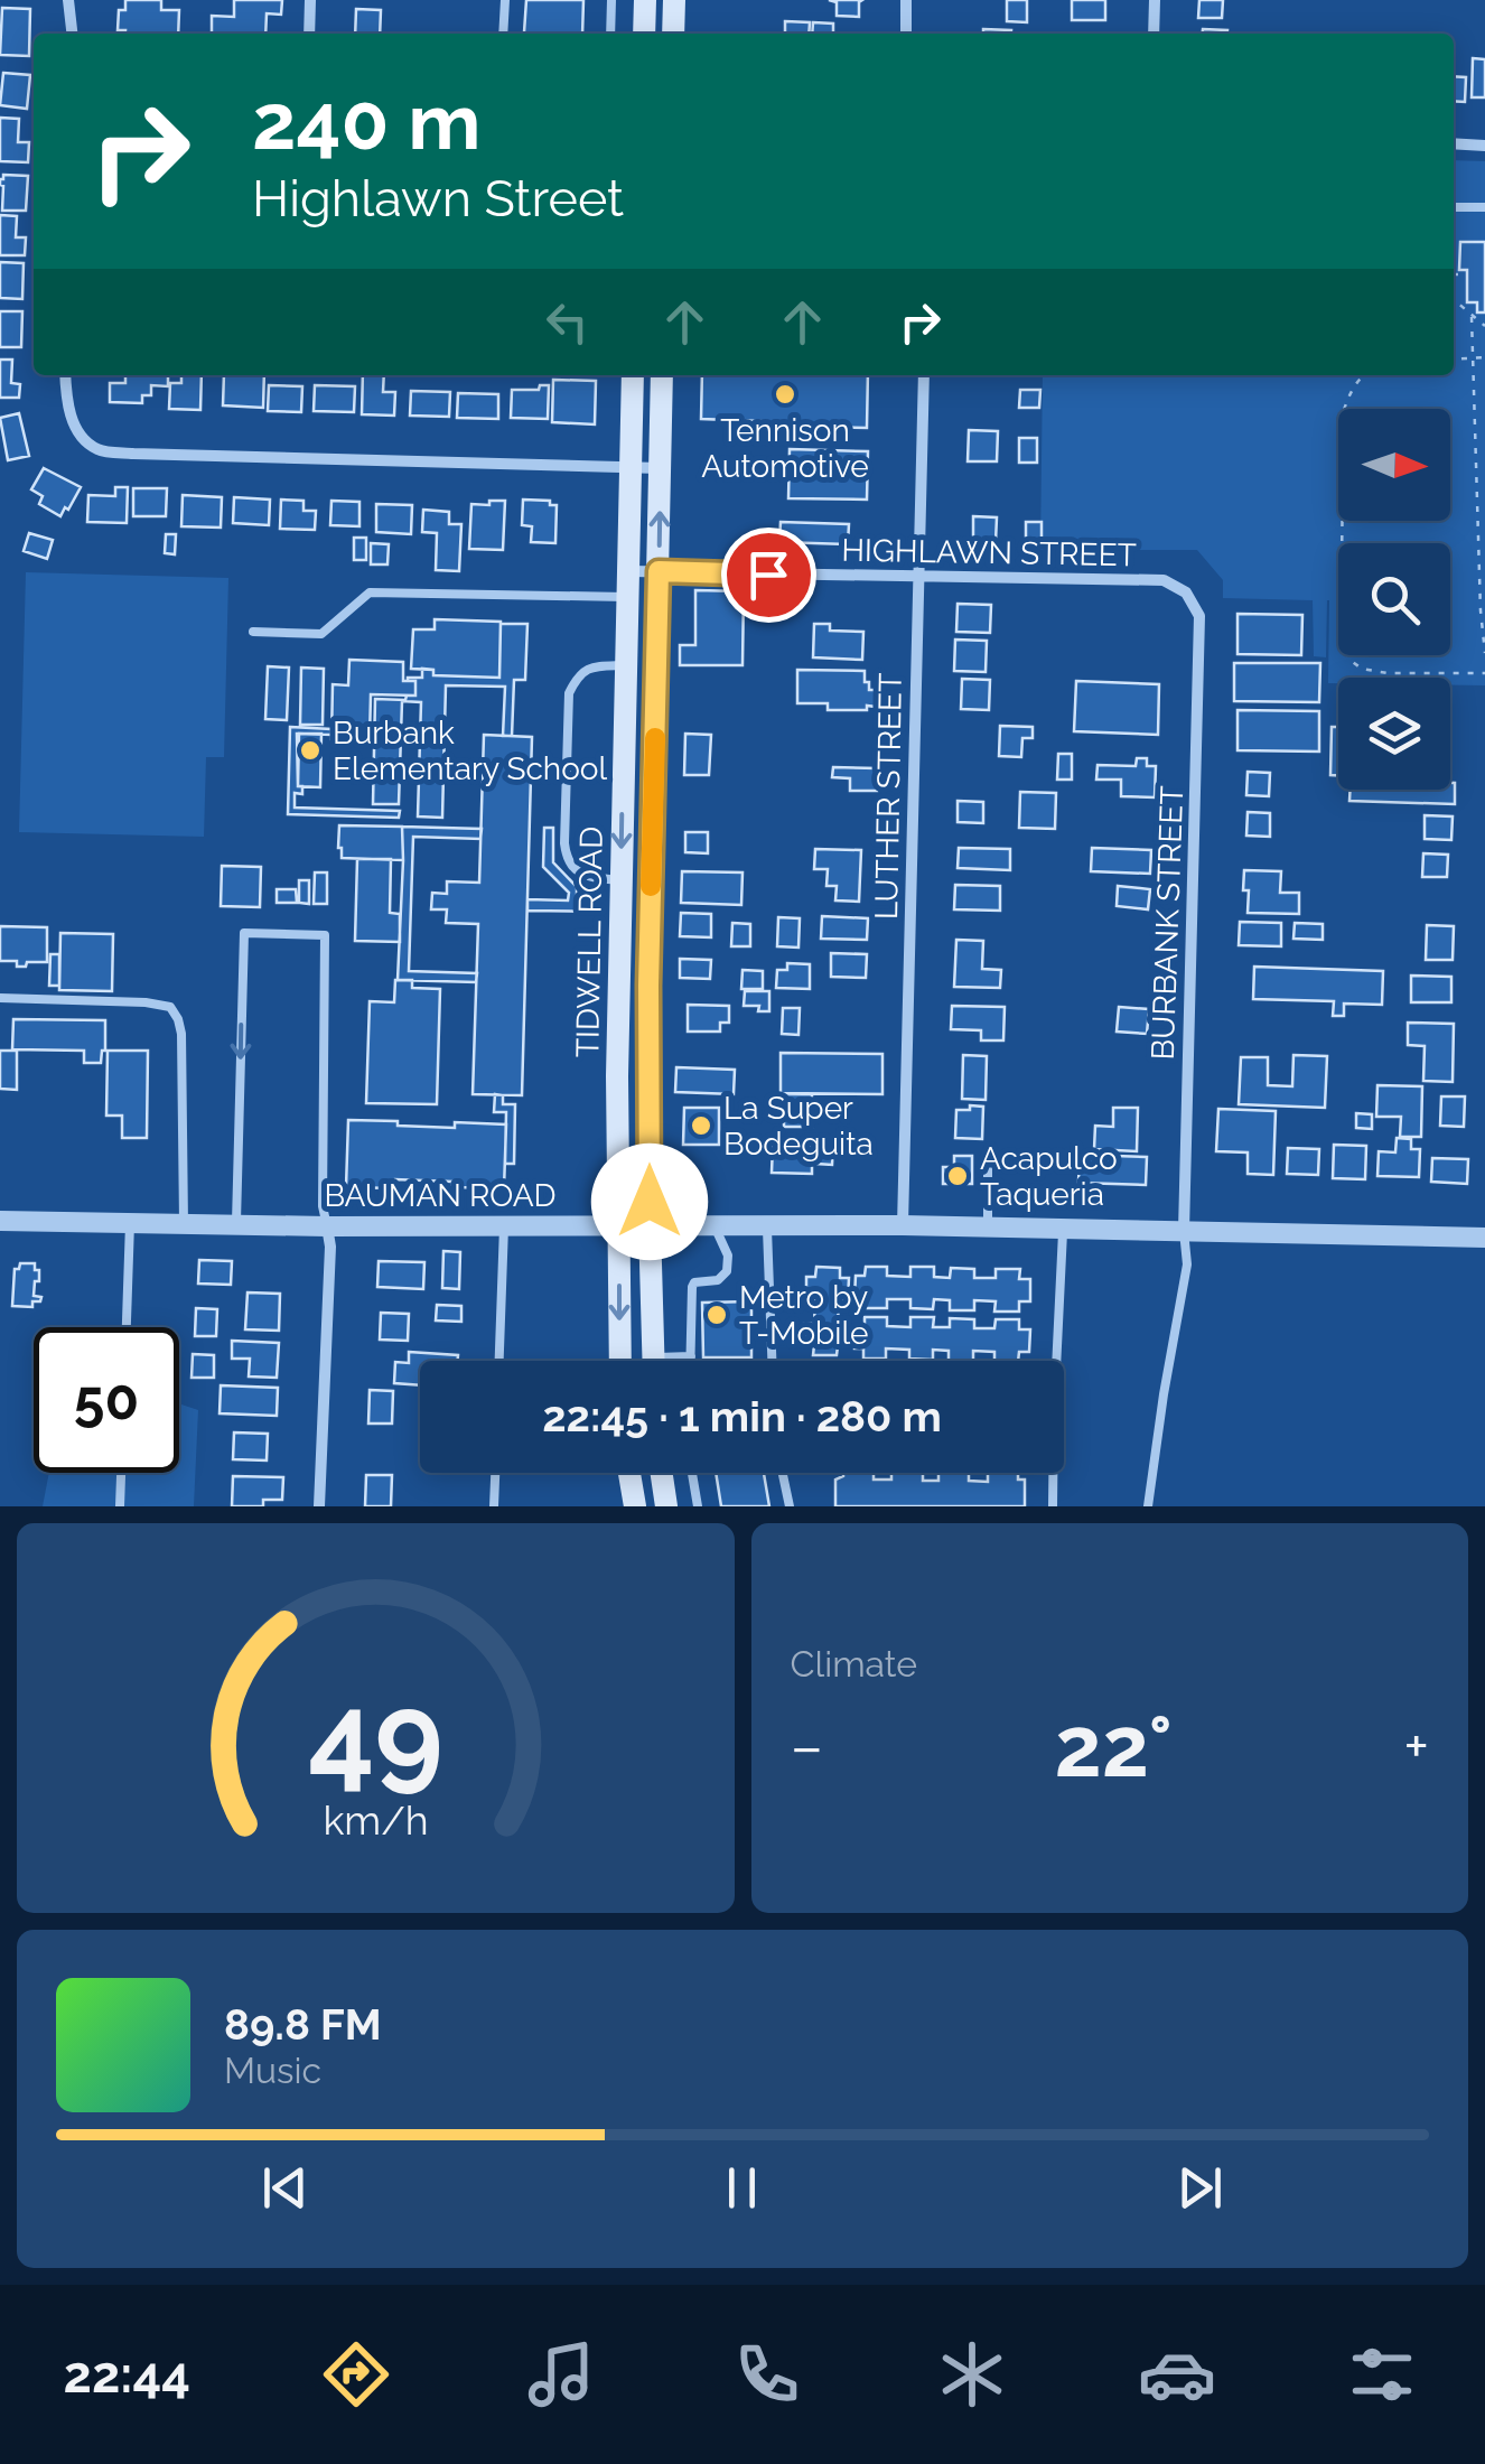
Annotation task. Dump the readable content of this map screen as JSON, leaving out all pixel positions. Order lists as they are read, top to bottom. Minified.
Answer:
{"streets":{"main road":["TIDWELL ROAD"],"street":["HIGHLAWN STREET","LUTHER STREET","BURBANK STREET","BAUMAN ROAD"]},"crossings":[["HIGHLAWN STREET","LUTHER STREET"],["HIGHLAWN STREET","BURBANK STREET"],["HIGHLAWN STREET","TIDWELL ROAD"],["LUTHER STREET","BAUMAN ROAD"],["BURBANK STREET","BAUMAN ROAD"],["TIDWELL ROAD","BAUMAN ROAD"]],"places":["Tennison Automotive","Burbank Elementary School","La Super Bodeguita","Acapulco Taqueria","Metro by T-Mobile"],"north":"right","page":{"turn":["240 m","Highlawn Street"],"limit":"50","trip":"22:45 · 1 min · 280 m","tile":"Climate","heat":["−","22°","+"],"song":["89.8 FM","Music"],"tabs":"22:44","gauge":["49","km/h"]}}
